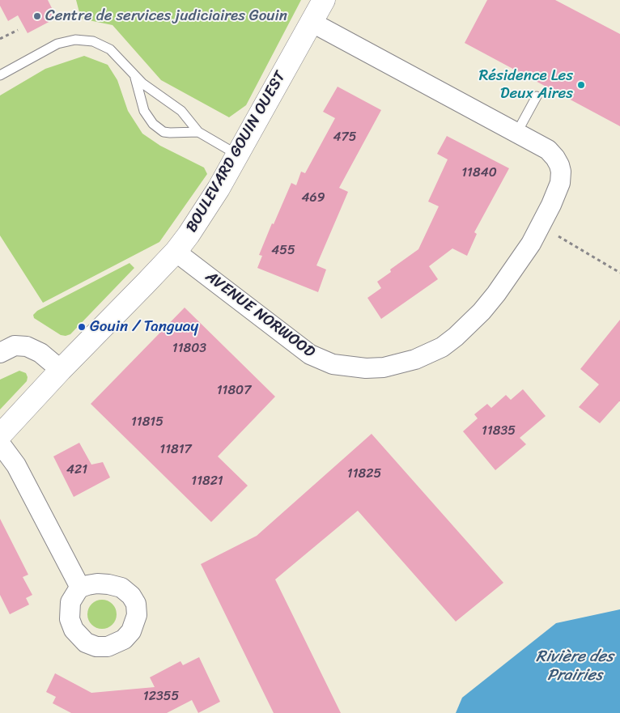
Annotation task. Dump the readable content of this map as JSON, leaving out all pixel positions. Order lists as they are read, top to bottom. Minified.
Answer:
{"streets":{"street":["BOULEVARD GOUIN OUEST","AVENUE NORWOOD"]},"crossings":[["BOULEVARD GOUIN OUEST","AVENUE NORWOOD"]],"water":["Rivière des Prairies"],"places":["Centre de services judiciaires Gouin","Résidence Les Deux Aires","Gouin / Tanguay"],"house_numbers":["475","11840","469","455","11803","11807","11815","11835","11817","421","11825","11821","12355"]}
